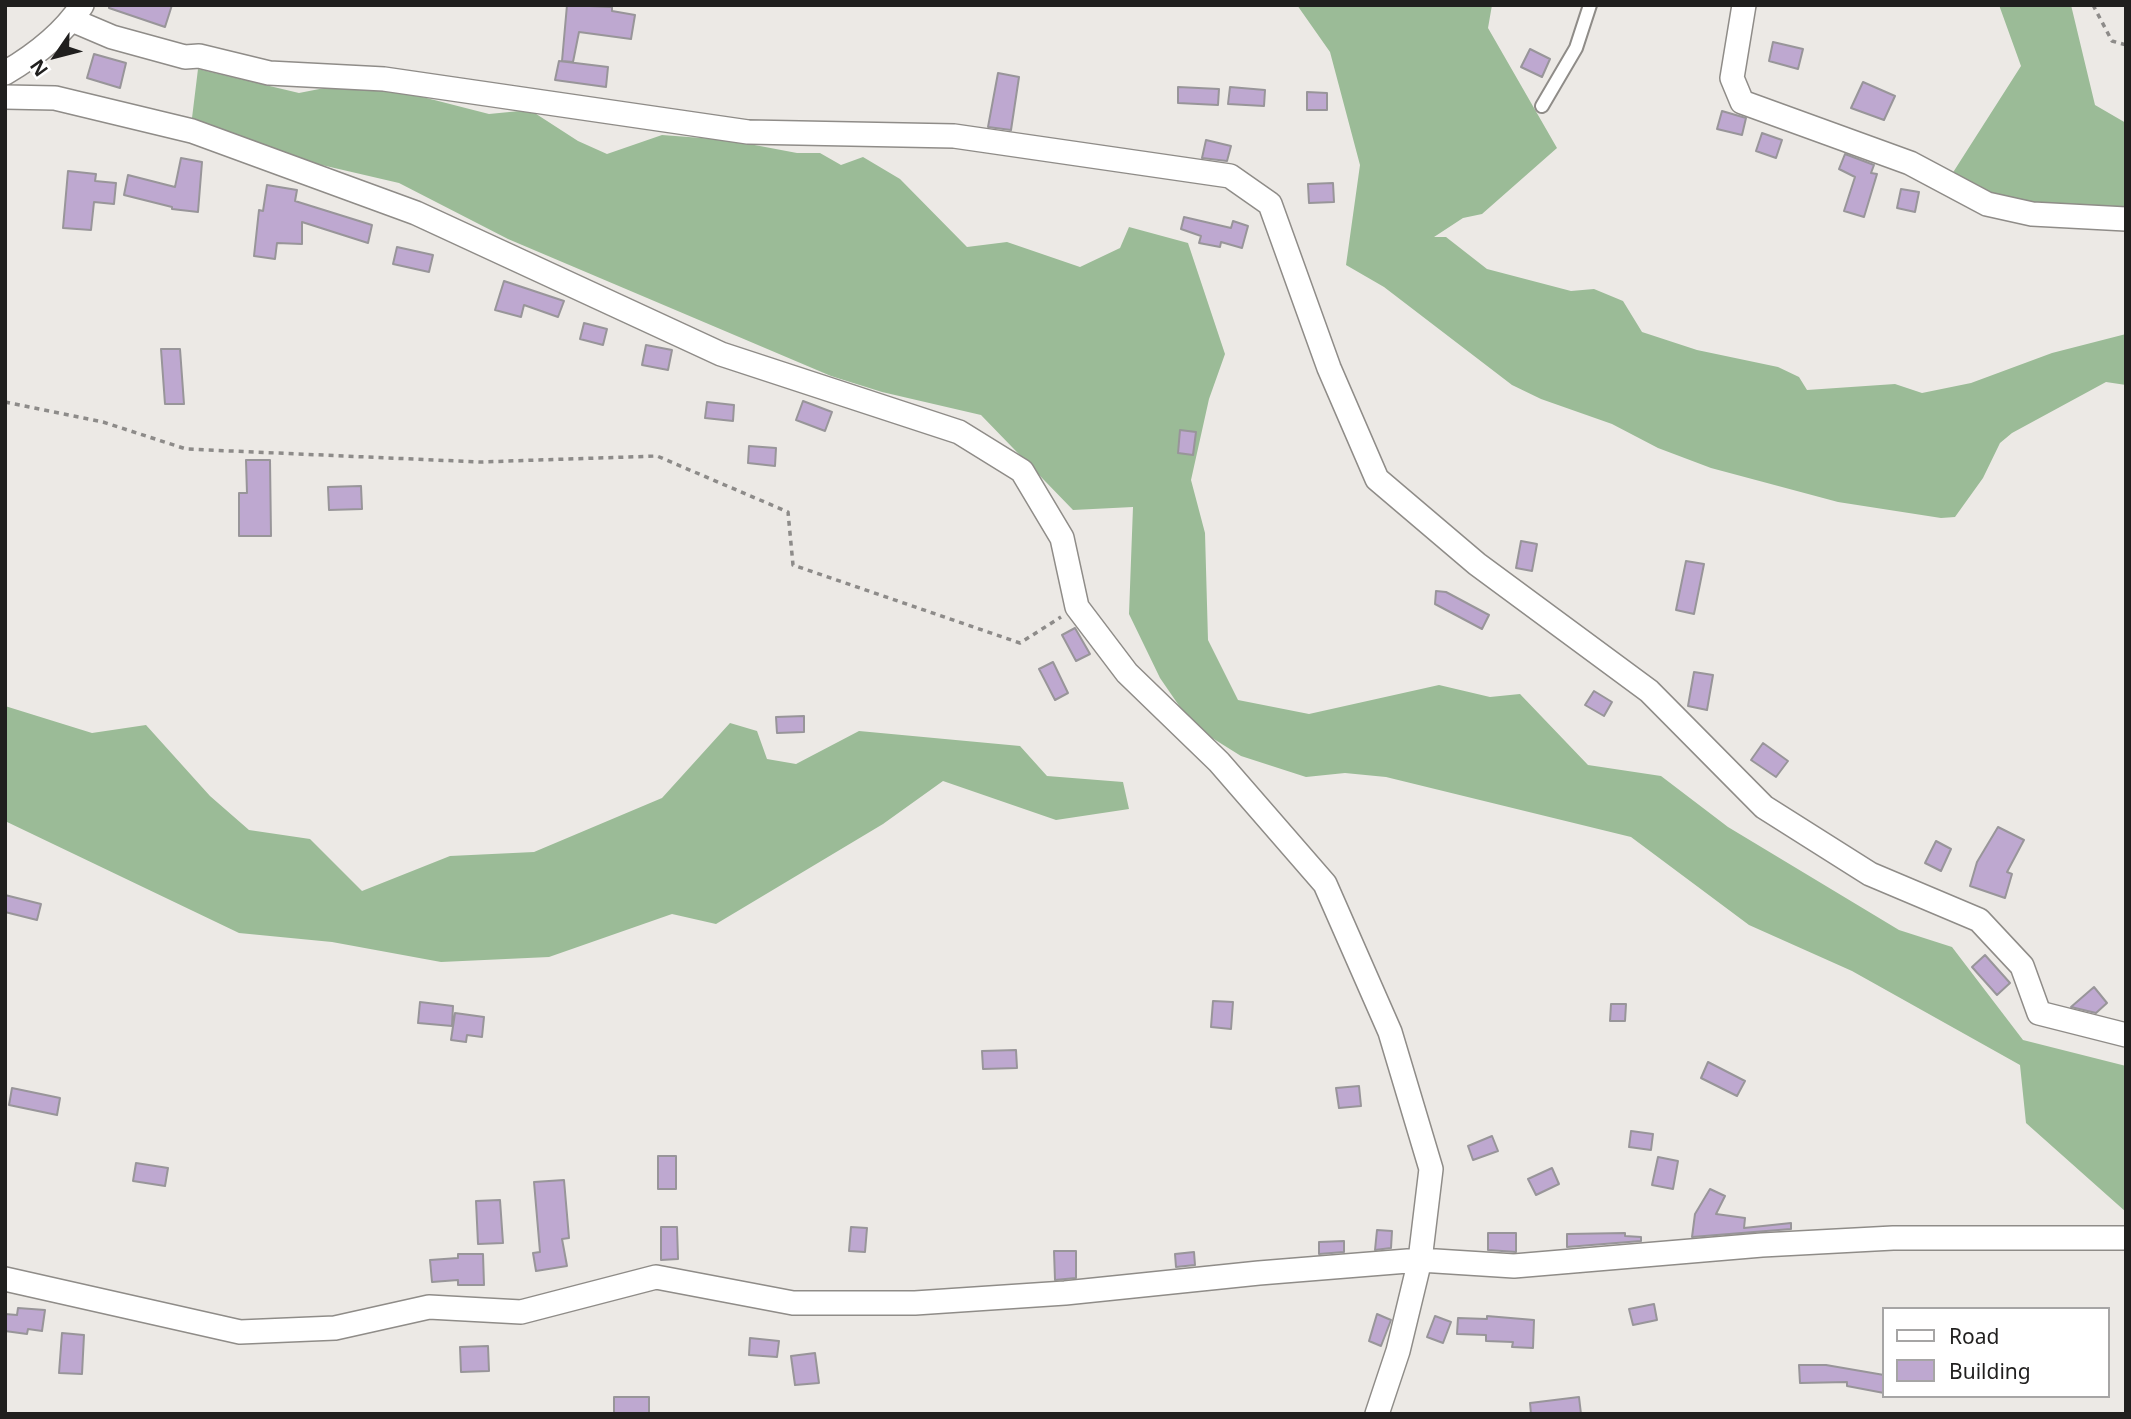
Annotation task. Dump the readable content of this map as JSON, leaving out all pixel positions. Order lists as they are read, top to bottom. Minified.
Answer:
{"legend":["Road","Building"],"north":"bottom left"}
